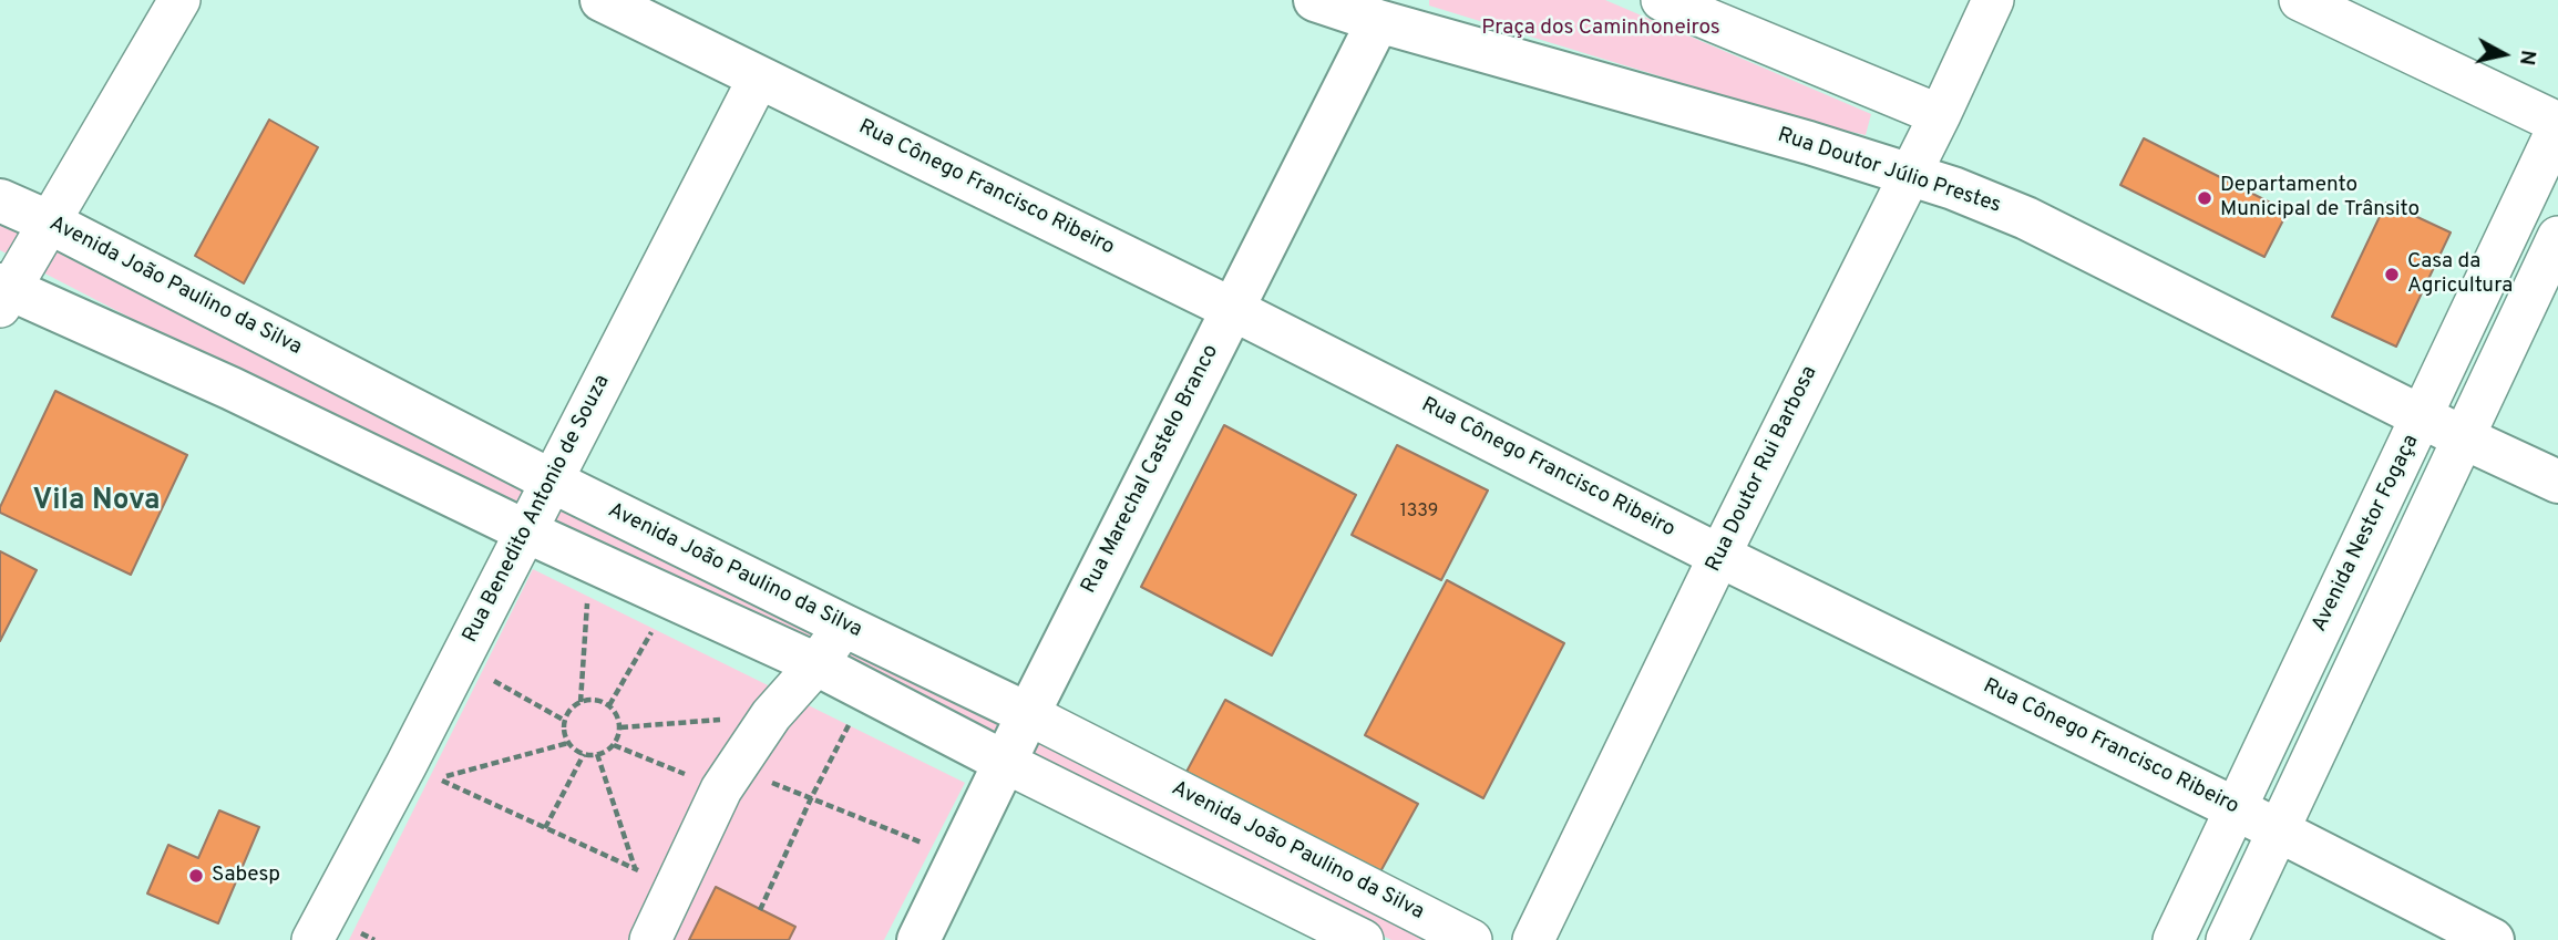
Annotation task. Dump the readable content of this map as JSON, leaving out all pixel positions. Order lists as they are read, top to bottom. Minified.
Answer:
{"streets":{"main road":["Rua Doutor Júlio Prestes","Rua Cônego Francisco Ribeiro","Avenida João Paulino da Silva","Rua Marechal Castelo Branco"],"street":["Rua Doutor Rui Barbosa","Rua Benedito Antonio de Souza","Avenida Nestor Fogaça"]},"crossings":[["Rua Doutor Júlio Prestes","Rua Marechal Castelo Branco"],["Rua Doutor Júlio Prestes","Rua Doutor Rui Barbosa"],["Rua Doutor Júlio Prestes","Avenida Nestor Fogaça"],["Rua Cônego Francisco Ribeiro","Rua Marechal Castelo Branco"],["Rua Cônego Francisco Ribeiro","Rua Doutor Rui Barbosa"],["Rua Cônego Francisco Ribeiro","Rua Benedito Antonio de Souza"],["Rua Cônego Francisco Ribeiro","Avenida Nestor Fogaça"],["Avenida João Paulino da Silva","Rua Marechal Castelo Branco"],["Avenida João Paulino da Silva","Rua Benedito Antonio de Souza"]],"districts":["Vila Nova"],"parks":["Praça dos Caminhoneiros"],"places":["Departamento Municipal de Trânsito","Casa da Agricultura","Sabesp"],"house_numbers":["1339"],"north":"right"}
